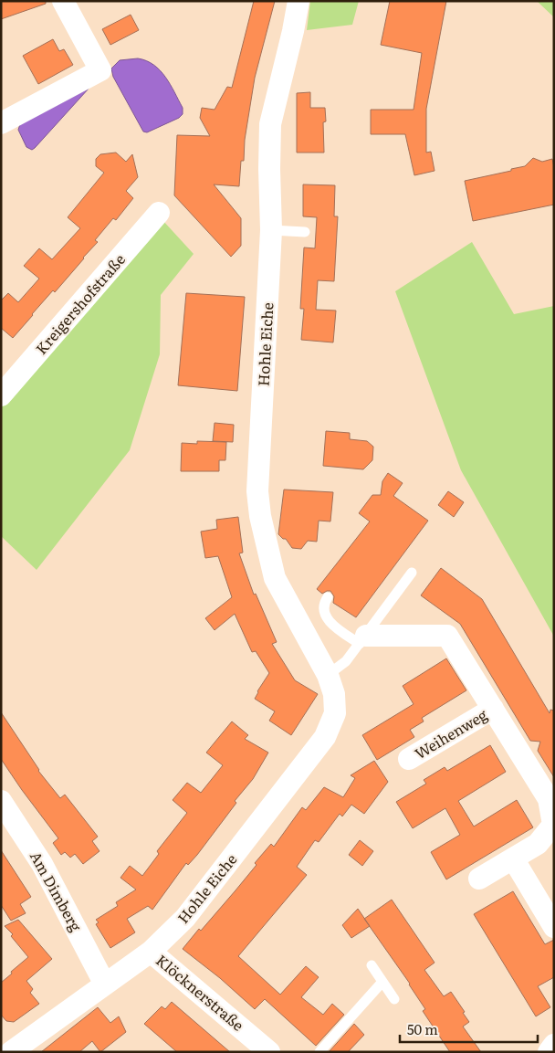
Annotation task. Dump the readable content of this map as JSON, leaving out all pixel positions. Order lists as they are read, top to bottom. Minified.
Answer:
{"streets":{"street":["Kreigershofstraße","Hohle Eiche","Weihenweg","Am Dimberg","Klöcknerstraße"]},"crossings":[["Hohle Eiche","Am Dimberg"],["Hohle Eiche","Klöcknerstraße"]],"scale_bar":"50 m"}
